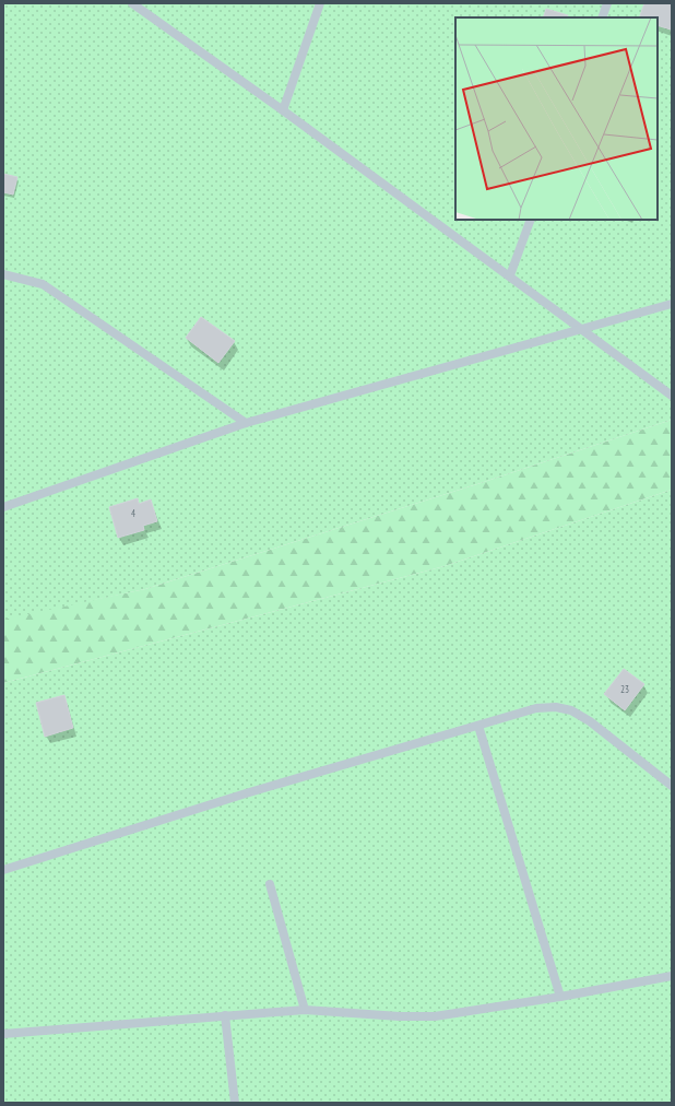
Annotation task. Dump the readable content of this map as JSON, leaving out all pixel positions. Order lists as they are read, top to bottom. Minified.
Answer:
{"house_numbers":["4","23"]}
